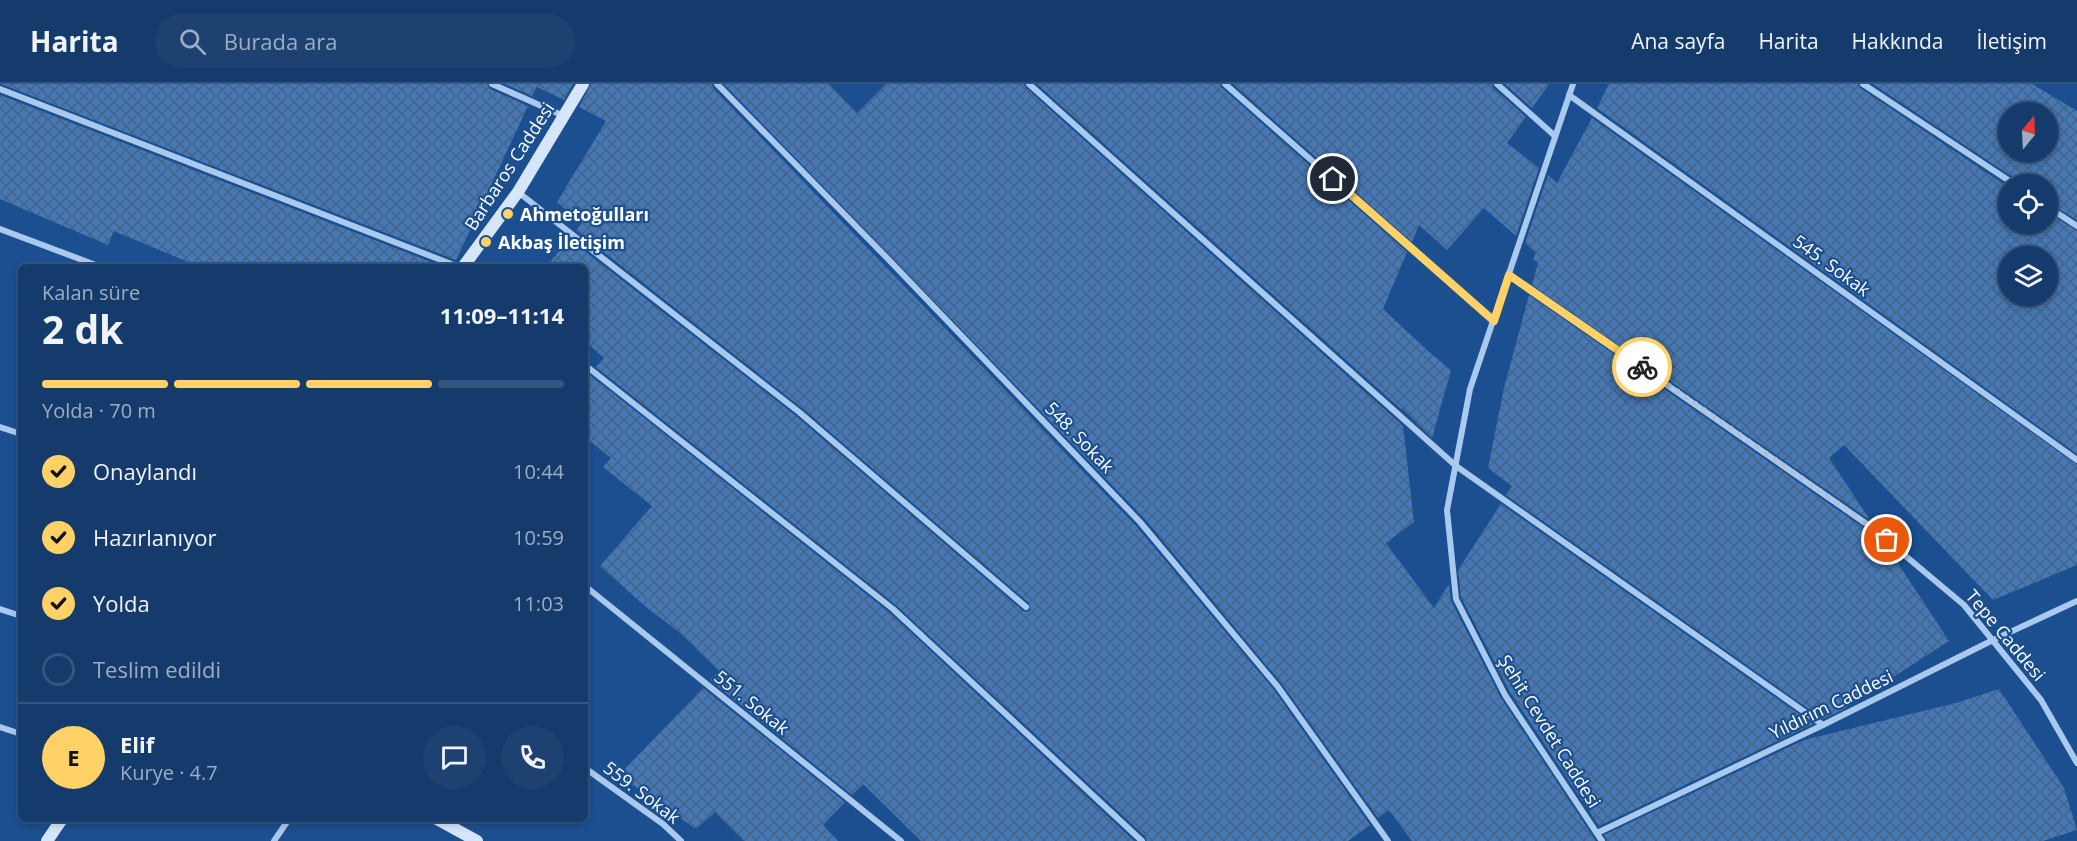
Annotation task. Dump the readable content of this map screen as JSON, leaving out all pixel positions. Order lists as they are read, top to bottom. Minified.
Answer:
{"streets":{"main road":["Barbaros Caddesi"],"street":["545. Sokak","548. Sokak","Tepe Caddesi","551. Sokak","Yıldırım Caddesi","Şehit Cevdet Caddesi","559. Sokak"]},"crossings":[["545. Sokak","Şehit Cevdet Caddesi"],["Tepe Caddesi","Yıldırım Caddesi"],["Tepe Caddesi","Şehit Cevdet Caddesi"],["Yıldırım Caddesi","Şehit Cevdet Caddesi"]],"places":["Ahmetoğulları","Akbaş İletişim"],"north":"top","page":{"header":"Harita","search":"Burada ara","nav":["Ana sayfa","Harita","Hakkında","İletişim"],"heading":["2 dk","Kalan süre","11:09–11:14"],"panel":["Elif","Kurye · 4.7"],"bar":"Yolda · 70 m","list":[["Onaylandı","10:44"],["Hazırlanıyor","10:59"],["Yolda","11:03"],"Teslim edildi"],"round":"E"}}
